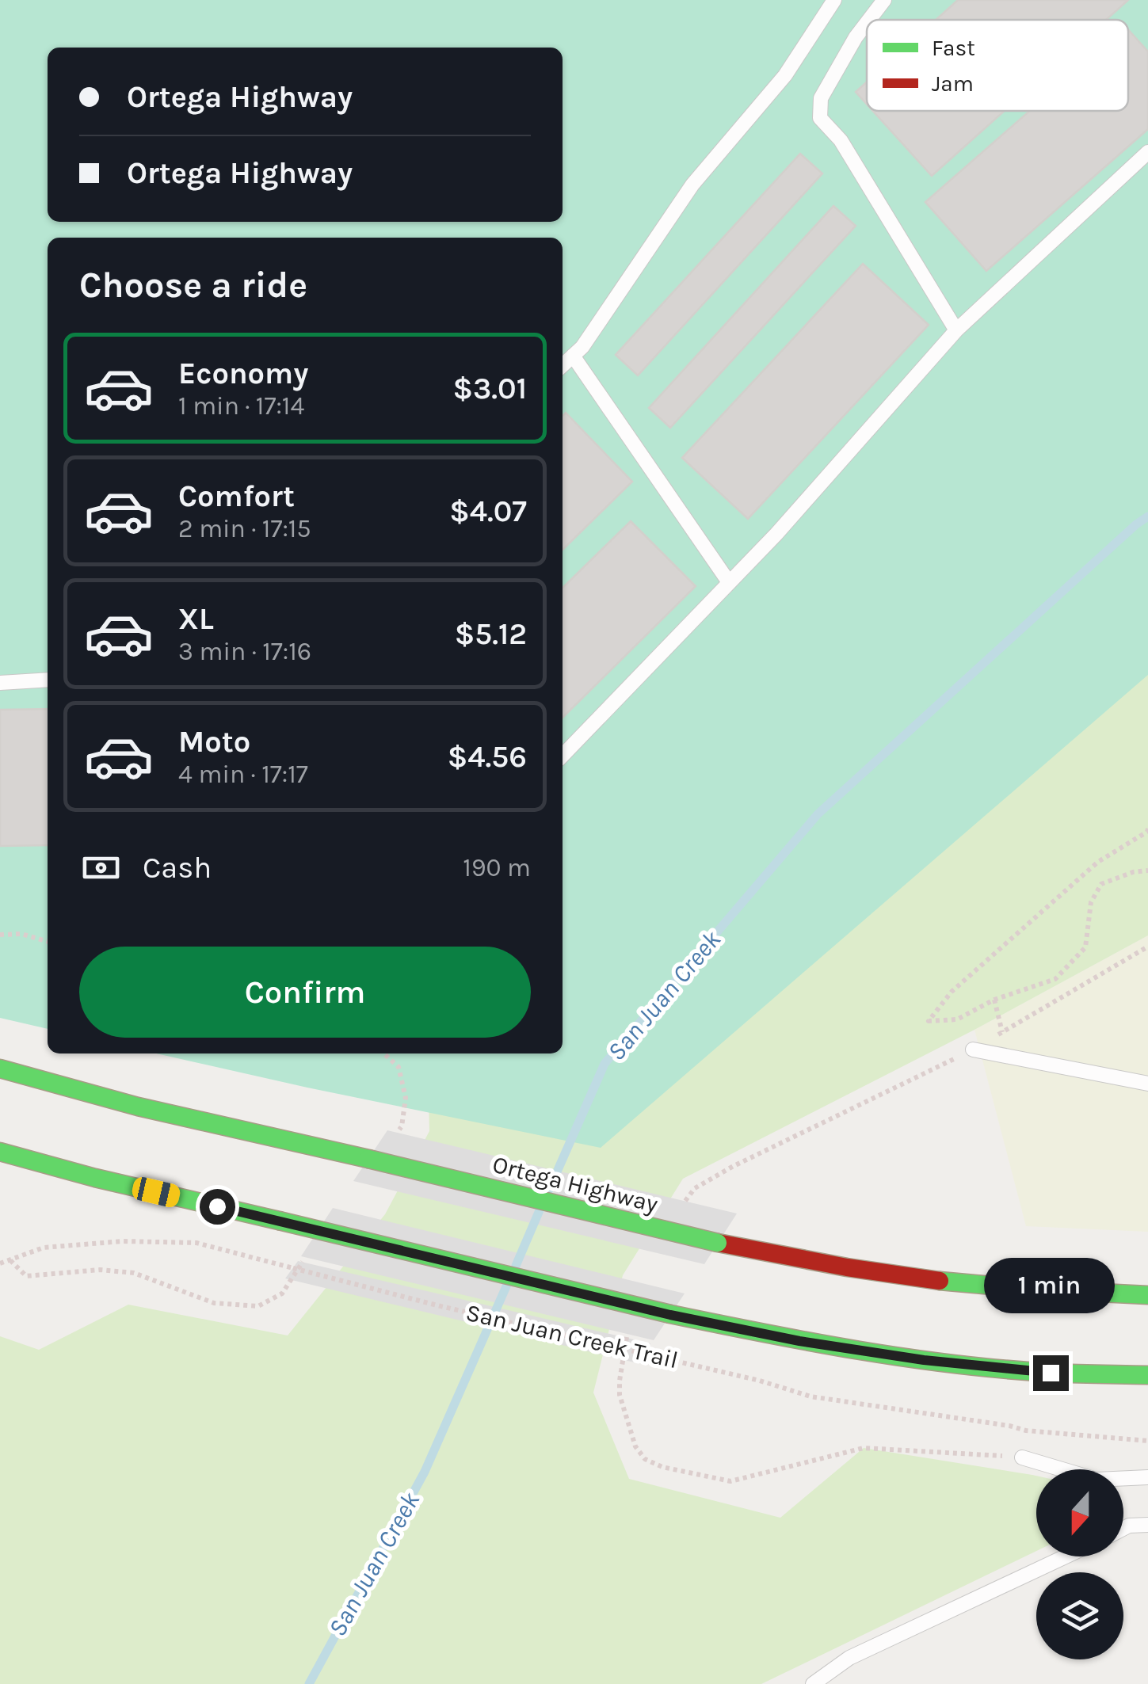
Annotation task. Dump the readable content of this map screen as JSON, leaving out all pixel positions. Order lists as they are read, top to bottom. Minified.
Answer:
{"streets":{"main road":["Ortega Highway"],"path":["San Juan Creek Trail"]},"water":["San Juan Creek"],"legend":["Fast","Jam"],"north":"bottom","page":{"banner":["Ortega Highway","Ortega Highway"],"heading":"Choose a ride","list":[{"name":"Economy","note":"1 min · 17:14","value":"$3.01"},{"name":"Comfort","note":"2 min · 17:15","value":"$4.07"},{"name":"XL","note":"3 min · 17:16","value":"$5.12"},{"name":"Moto","note":"4 min · 17:17","value":"$4.56"}],"pay":["Cash","190 m"],"buttons":"Confirm","bubble":"1 min"}}
